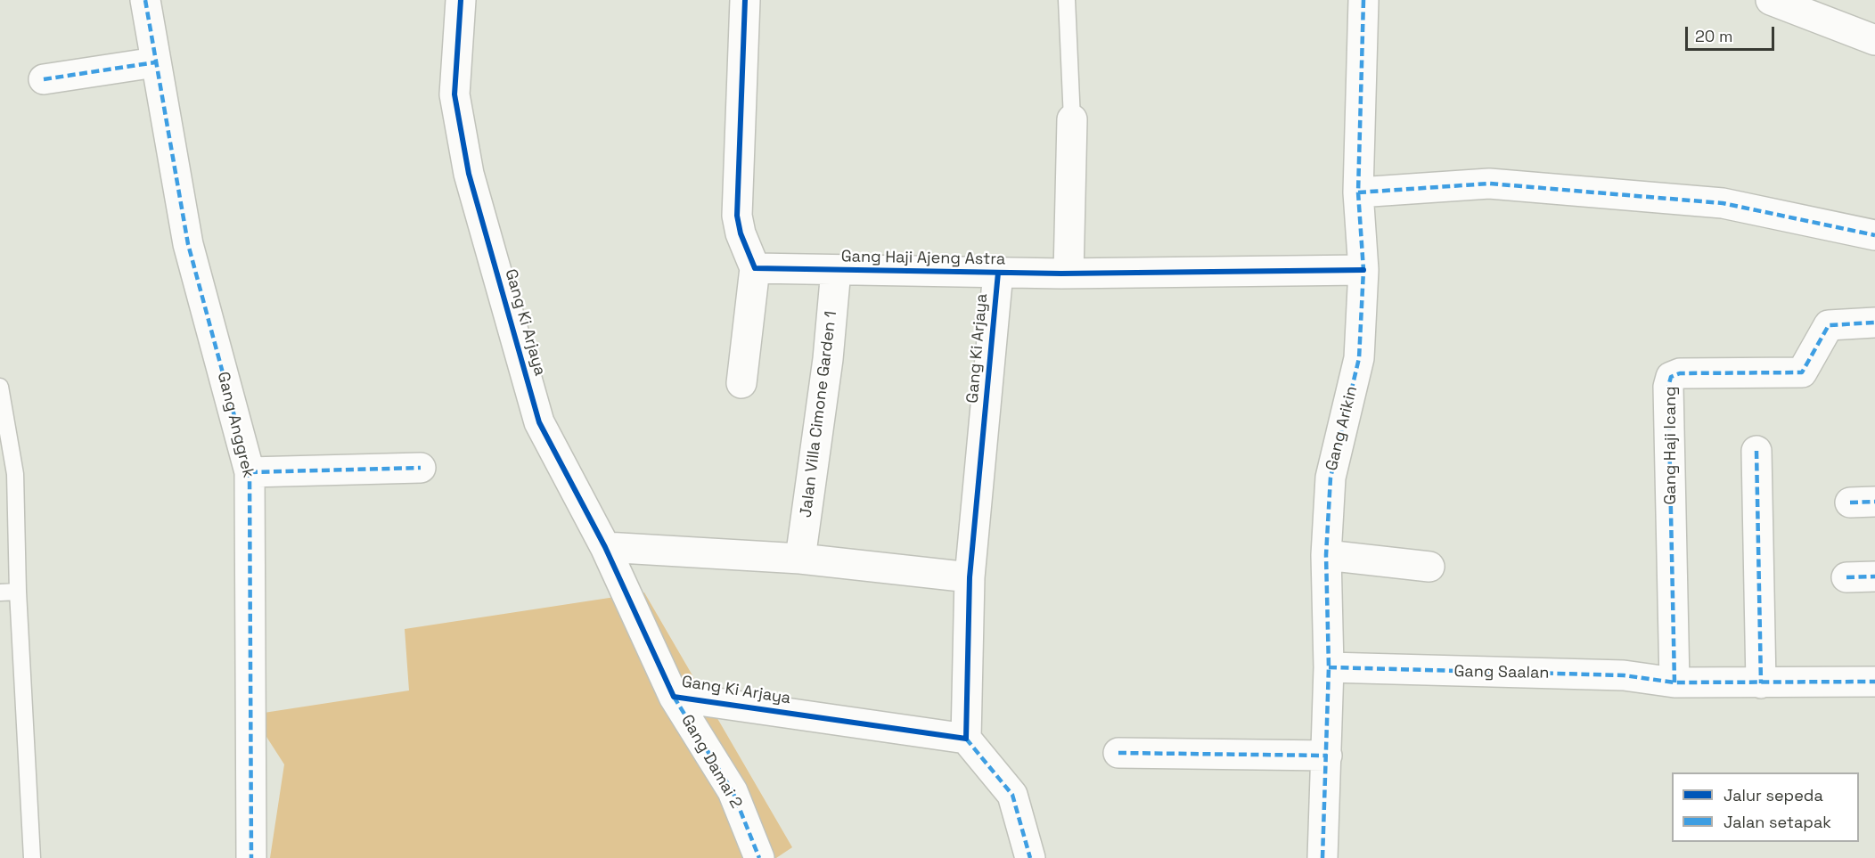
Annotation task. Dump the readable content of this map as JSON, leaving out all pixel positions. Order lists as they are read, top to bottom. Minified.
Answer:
{"streets":{"street":["Gang Haji Ajeng Astra","Gang Ki Arjaya","Jalan Villa Cimone Garden 1","Gang Anggrek","Gang Arikin","Gang Haji Icang","Gang Saalan","Gang Damai 2"]},"crossings":[["Gang Haji Ajeng Astra","Gang Ki Arjaya"],["Gang Haji Ajeng Astra","Jalan Villa Cimone Garden 1"],["Gang Haji Ajeng Astra","Gang Arikin"],["Gang Ki Arjaya","Gang Damai 2"],["Gang Arikin","Gang Saalan"],["Gang Haji Icang","Gang Saalan"]],"legend":["Jalur sepeda","Jalan setapak"],"scale_bar":"20 m"}
